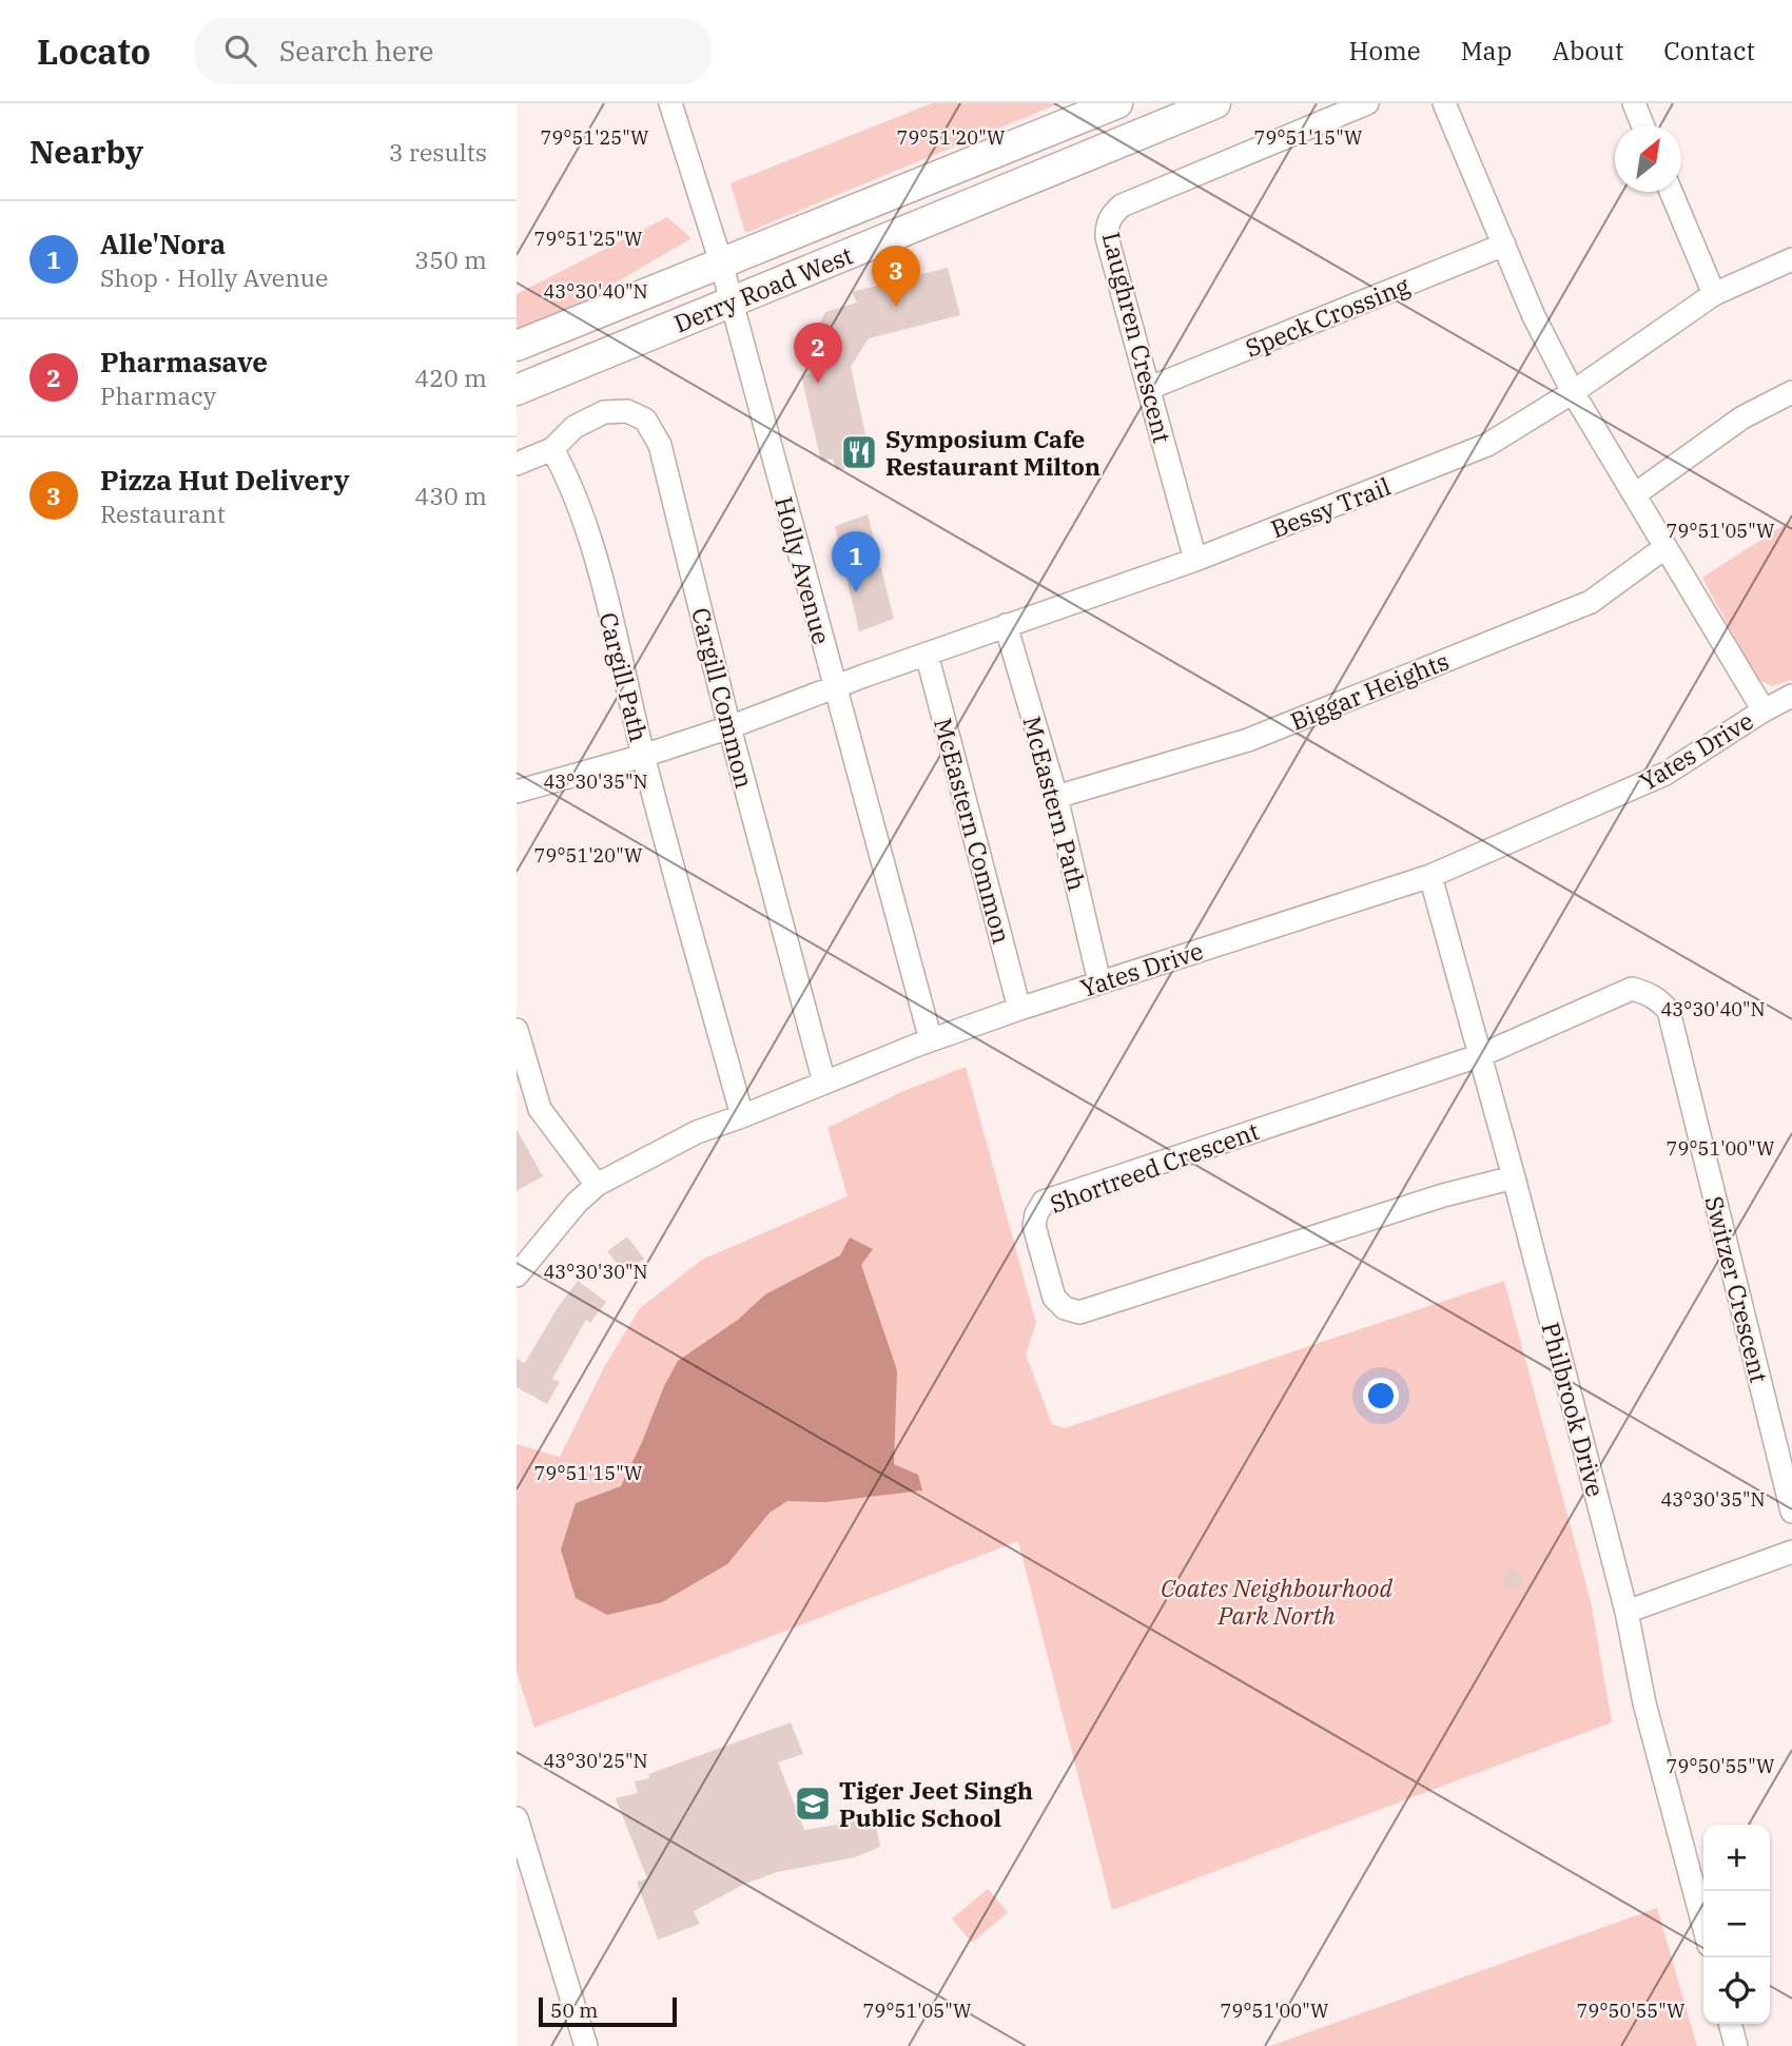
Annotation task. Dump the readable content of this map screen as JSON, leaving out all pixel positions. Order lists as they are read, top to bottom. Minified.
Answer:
{"streets":{"main road":["Derry Road West"],"street":["Speck Crossing","Laughren Crescent","Bessy Trail","Holly Avenue","Cargill Path","Biggar Heights","Cargill Common","Yates Drive","McEastern Path","McEastern Common","Shortreed Crescent","Switzer Crescent","Philbrook Drive"]},"crossings":[["Derry Road West","Holly Avenue"],["Speck Crossing","Laughren Crescent"],["Laughren Crescent","Bessy Trail"],["Bessy Trail","Holly Avenue"],["Bessy Trail","Cargill Path"],["Bessy Trail","Cargill Common"],["Bessy Trail","McEastern Path"],["Bessy Trail","McEastern Common"],["Holly Avenue","Yates Drive"],["Cargill Path","Cargill Common"],["Cargill Path","Yates Drive"],["Biggar Heights","McEastern Path"],["Cargill Common","Yates Drive"],["Yates Drive","McEastern Path"],["Yates Drive","McEastern Common"],["Yates Drive","Philbrook Drive"],["Shortreed Crescent","Switzer Crescent"],["Shortreed Crescent","Philbrook Drive"],["Switzer Crescent","Philbrook Drive"]],"parks":["Coates Neighbourhood Park North"],"places":{"restaurant":["Symposium Cafe Restaurant Milton"],"school or university":["Tiger Jeet Singh Public School"]},"scale_bar":"50 m","north":"top right","page":{"header":"Locato","search":"Search here","nav":["Home","Map","About","Contact"],"heading":["Nearby","3 results"],"list":[{"mark":"1","name":"Alle'Nora","note":"Shop · Holly Avenue","value":"350 m"},{"mark":"2","name":"Pharmasave","note":"Pharmacy","value":"420 m"},{"mark":"3","name":"Pizza Hut Delivery","note":"Restaurant","value":"430 m"}],"pins":["3","2","1"],"map_buttons":["+","−"],"scale":"50 m"},"coordinates":["79°51'25\"W","79°51'20\"W","79°51'15\"W","43°30'40\"N","79°51'05\"W","43°30'35\"N","79°51'00\"W","43°30'30\"N","43°30'25\"N","79°50'55\"W"]}
